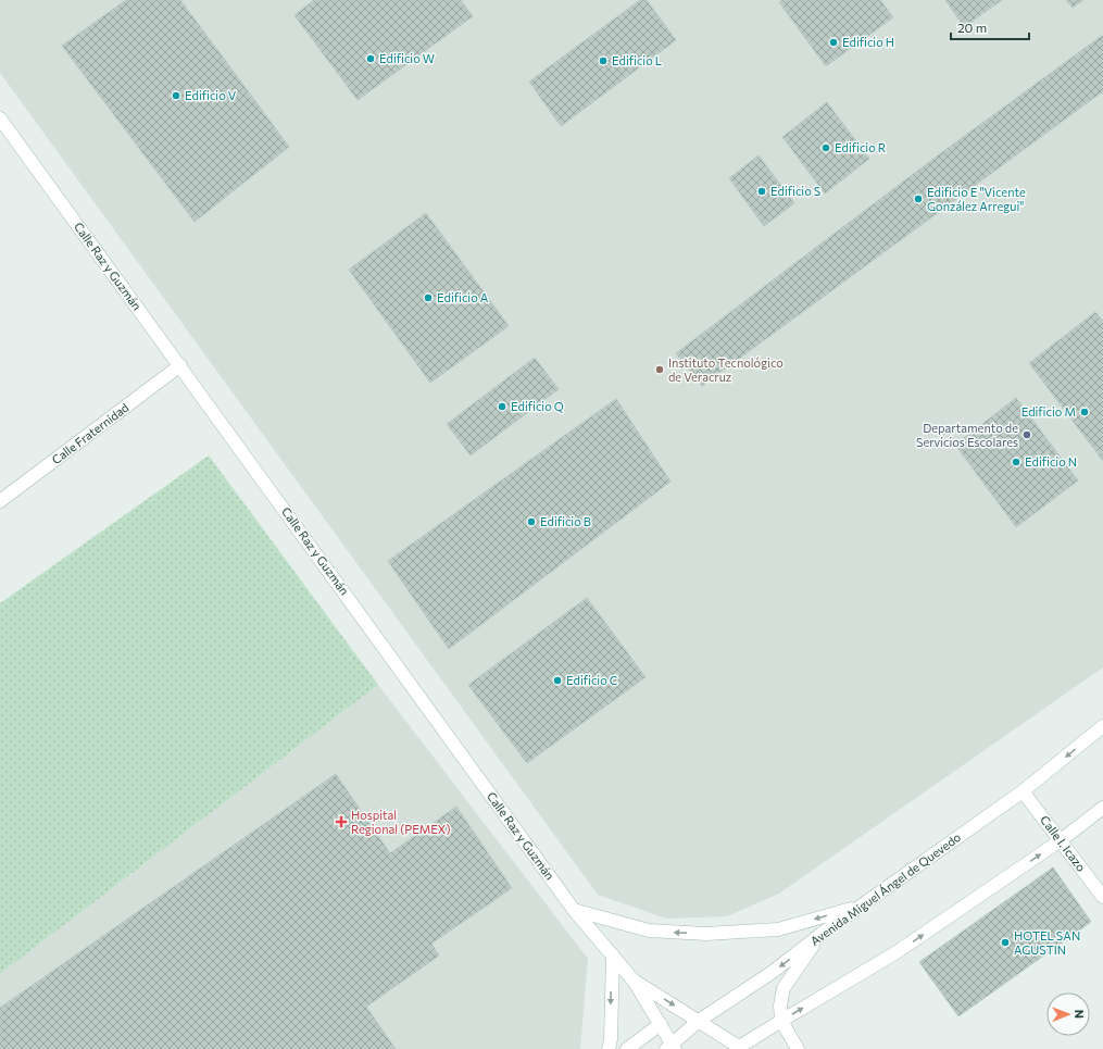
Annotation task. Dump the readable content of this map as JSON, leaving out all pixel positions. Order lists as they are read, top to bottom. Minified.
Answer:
{"streets":{"main road":["Calle Raz y Guzmán","Calle Fraternidad","Calle I. Icazo","Avenida Miguel Ángel de Quevedo"]},"crossings":[["Calle Raz y Guzmán","Calle Fraternidad"],["Calle Raz y Guzmán","Avenida Miguel Ángel de Quevedo"],["Calle I. Icazo","Avenida Miguel Ángel de Quevedo"]],"places":{"other":["Edificio H","Edificio W","Edificio L","Edificio V","Edificio R","Edificio S","Edificio E \"Vicente González Arregui\"","Edificio A","Instituto Tecnológico de Veracruz","Edificio Q","Edificio M","Departamento de Servicios Escolares","Edificio N","Edificio B","Edificio C","HOTEL SAN AGUSTIN"],"health":["Hospital Regional (PEMEX)"]},"scale_bar":"20 m","north":"right"}
